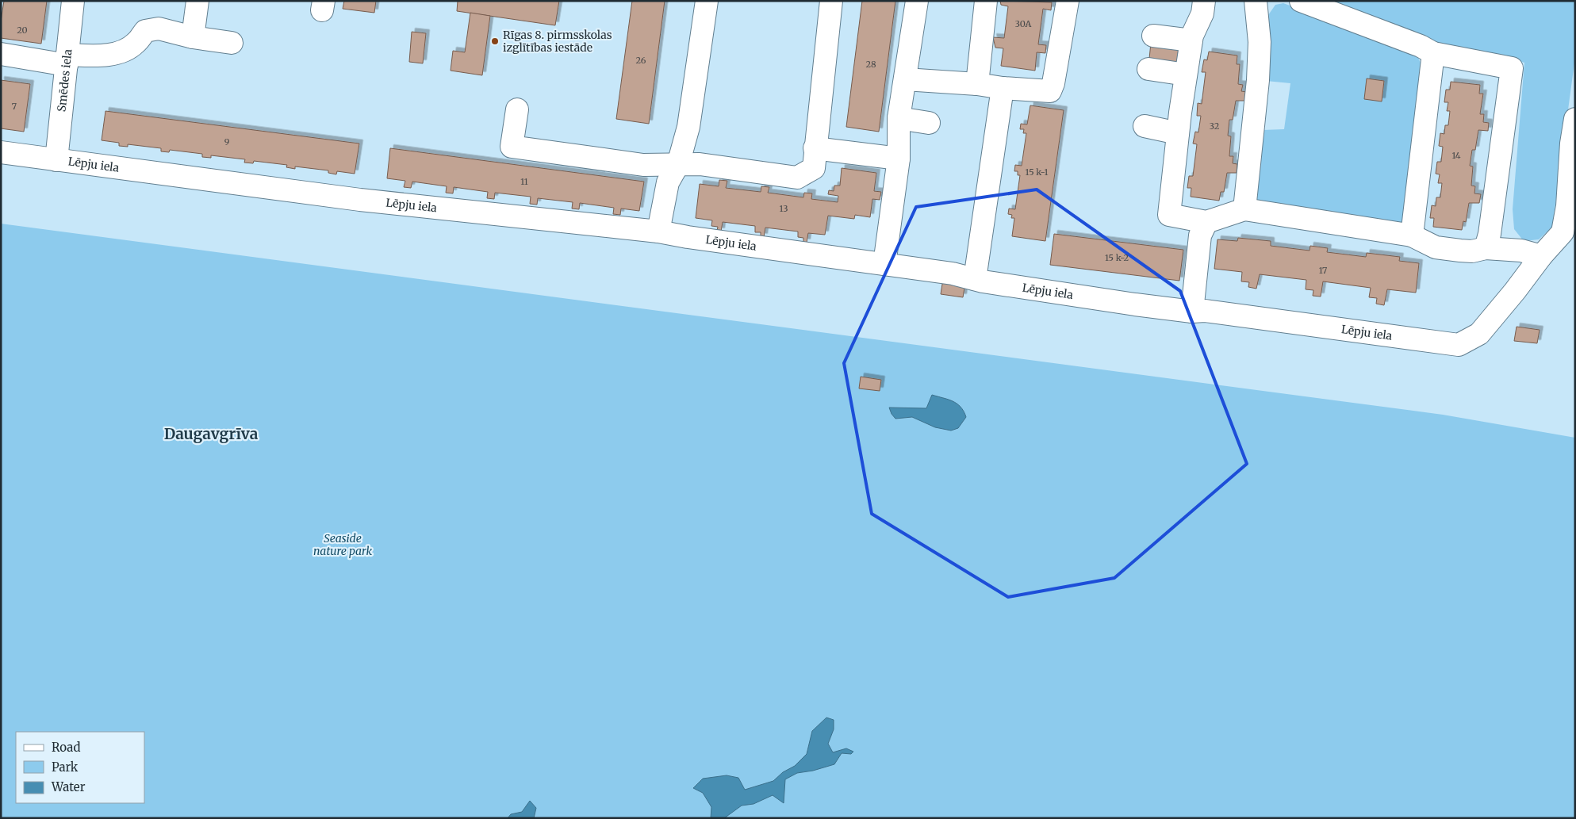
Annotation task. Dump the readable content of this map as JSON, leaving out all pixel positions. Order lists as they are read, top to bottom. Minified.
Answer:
{"streets":{"street":["Smēdes iela","Lēpju iela"]},"crossings":[["Smēdes iela","Lēpju iela"]],"districts":["Daugavgrīva"],"parks":["Seaside nature park"],"places":["Rīgas 8. pirmsskolas izglītības iestāde"],"house_numbers":["30A","20","26","28","7","32","9","14","15 k-1","11","13","15 k-2","17"],"legend":["Road","Park","Water"]}
